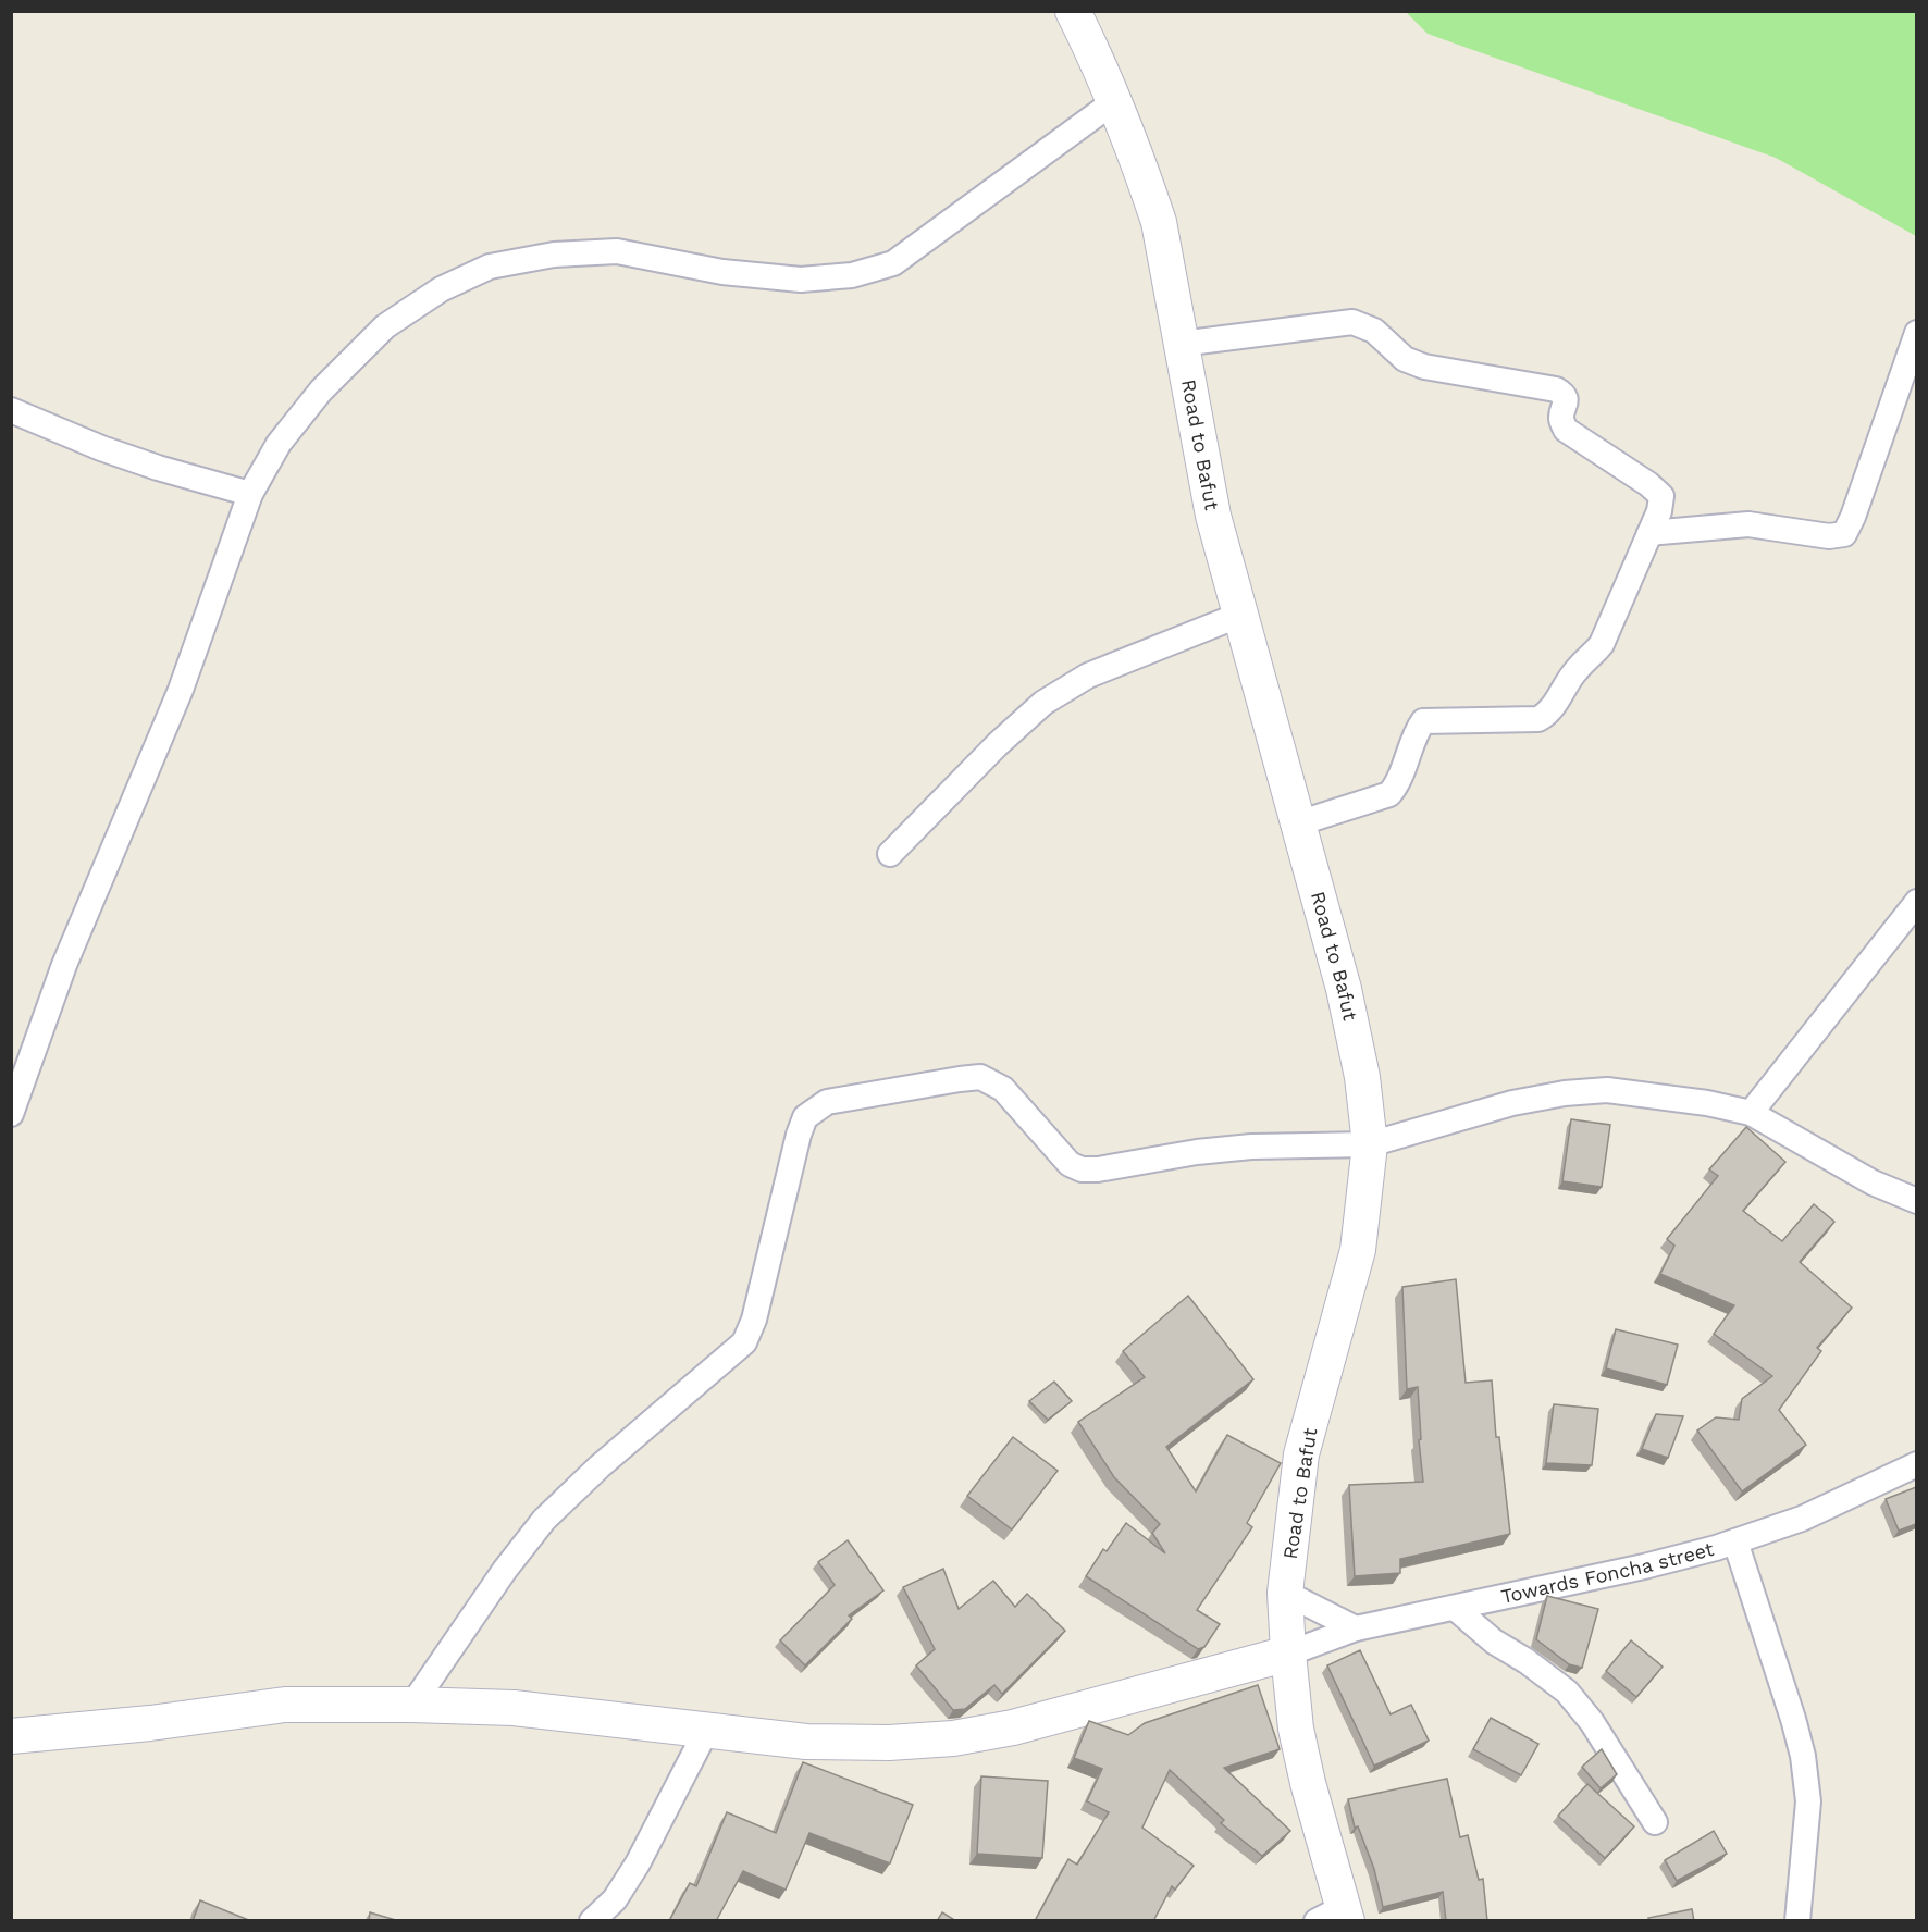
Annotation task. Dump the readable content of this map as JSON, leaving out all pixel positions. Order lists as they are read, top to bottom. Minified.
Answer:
{"streets":{"street":["Road to Bafut","Towards Foncha street"]},"crossings":[["Road to Bafut","Towards Foncha street"]]}
